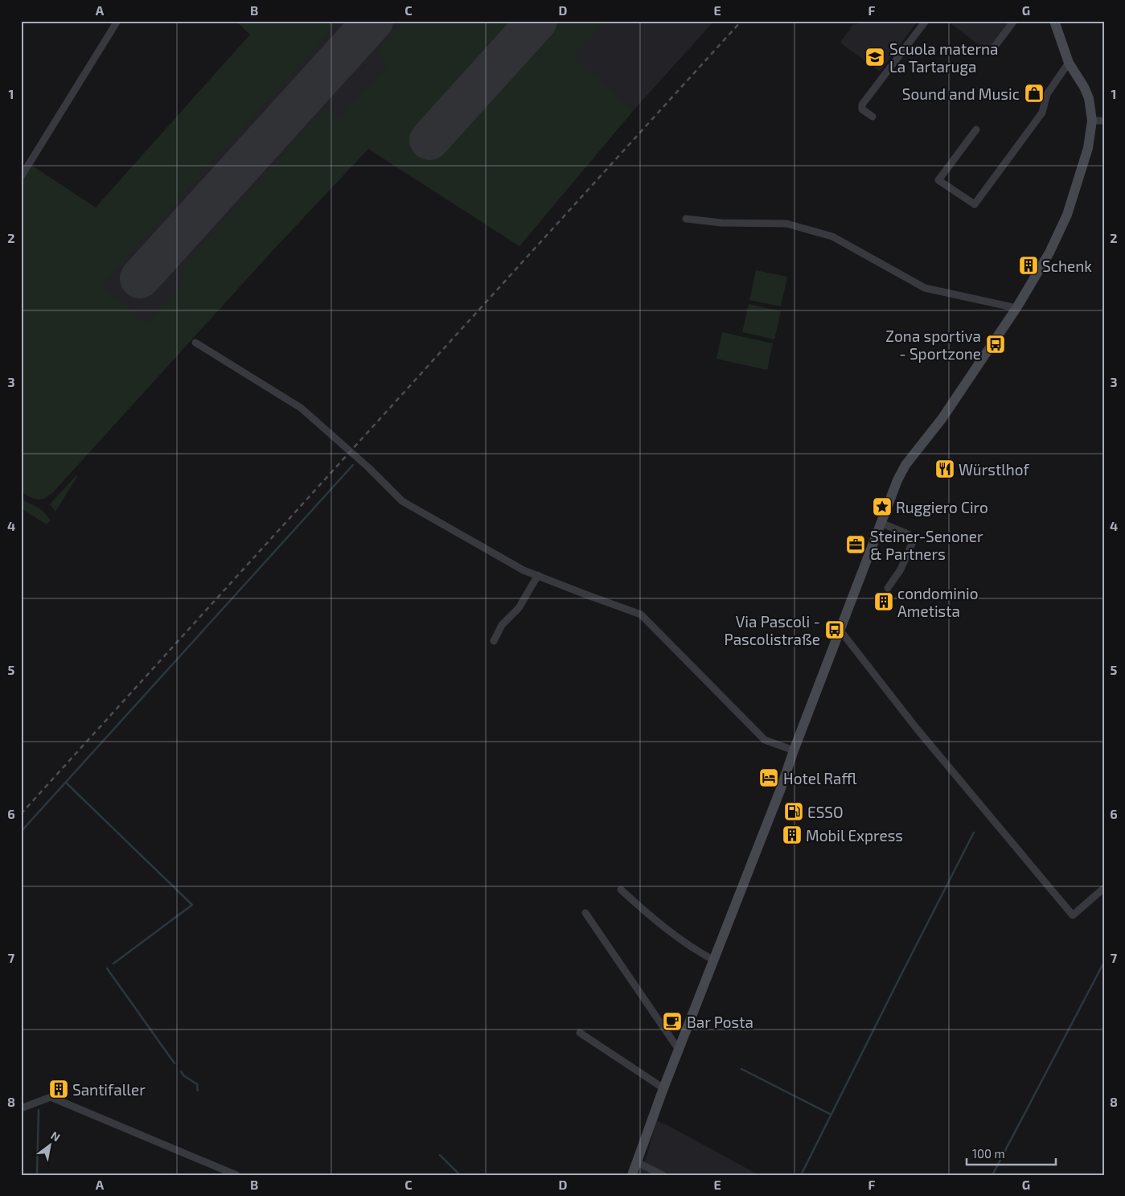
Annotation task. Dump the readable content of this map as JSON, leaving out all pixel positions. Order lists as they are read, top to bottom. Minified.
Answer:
{"places":{"school or university":["Scuola materna La Tartaruga"],"shop":["Sound and Music"],"building":["Schenk","condominio Ametista","Mobil Express","Santifaller"],"bus stop":["Zona sportiva - Sportzone","Via Pascoli - Pascolistraße"],"restaurant":["Würstlhof"],"place":["Ruggiero Ciro"],"office":["Steiner-Senoner & Partners"],"hotel":["Hotel Raffl"],"fuel station":["ESSO"],"cafe":["Bar Posta"]},"scale_bar":"100 m","north":"top right","grid":{"columns":["A","B","C","D","E","F","G"],"rows":["1","2","3","4","5","6","7","8"]}}
